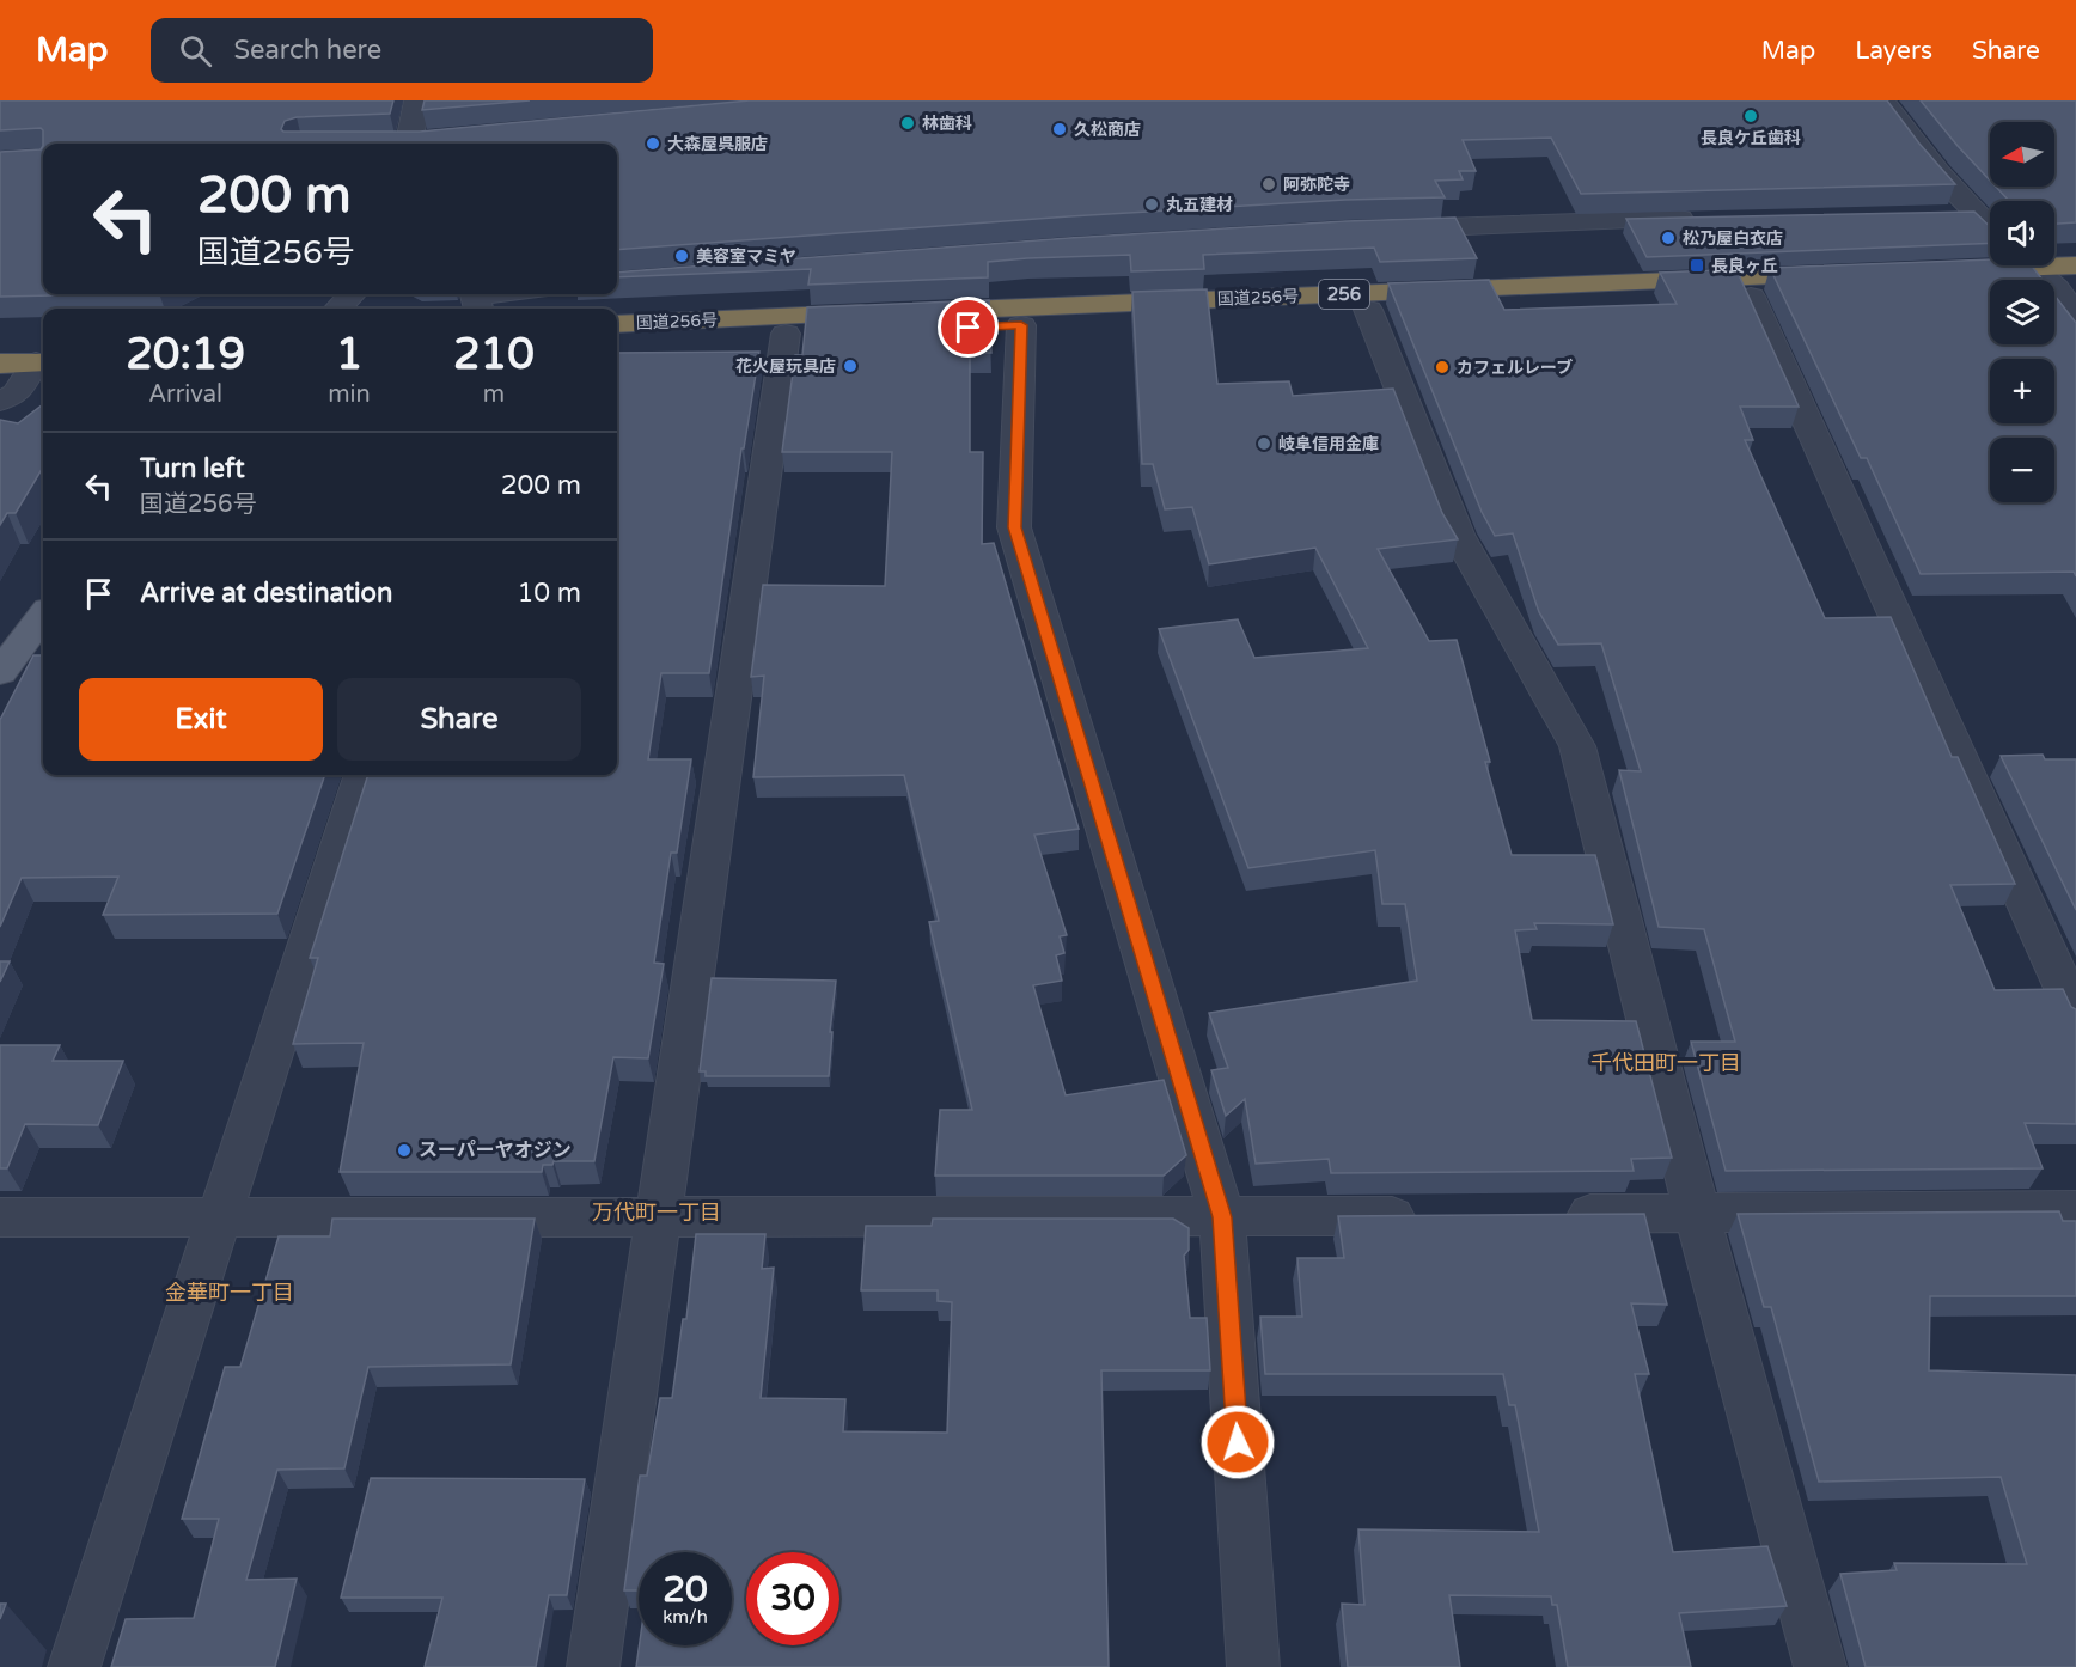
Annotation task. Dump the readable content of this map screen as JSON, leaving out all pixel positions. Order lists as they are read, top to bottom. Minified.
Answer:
{"streets":{"highway":["256","国道256号"]},"districts":["千代田町一丁目","万代町一丁目","金華町一丁目"],"places":{"other":["長良ケ丘歯科","林歯科","久松商店","大森屋呉服店","阿弥陀寺","丸五建材","松乃屋白衣店","美容室マミヤ","花火屋玩具店","カフェルレーブ","岐阜信用金庫","スーパーヤオジン"],"transit":["長良ヶ丘"]},"north":"left","page":{"header":"Map","search":"Search here","nav":["Map","Layers","Share"],"map_buttons":["+","−"],"turn":["200 m","国道256号"],"eta":["20:19","Arrival","1","min","210","m"],"list":[{"name":"Turn left","note":"国道256号","value":"200 m"},{"name":"Arrive at destination","value":"10 m"}],"buttons":["Exit","Share"],"speed":"20 km/h","limit":"30"}}
